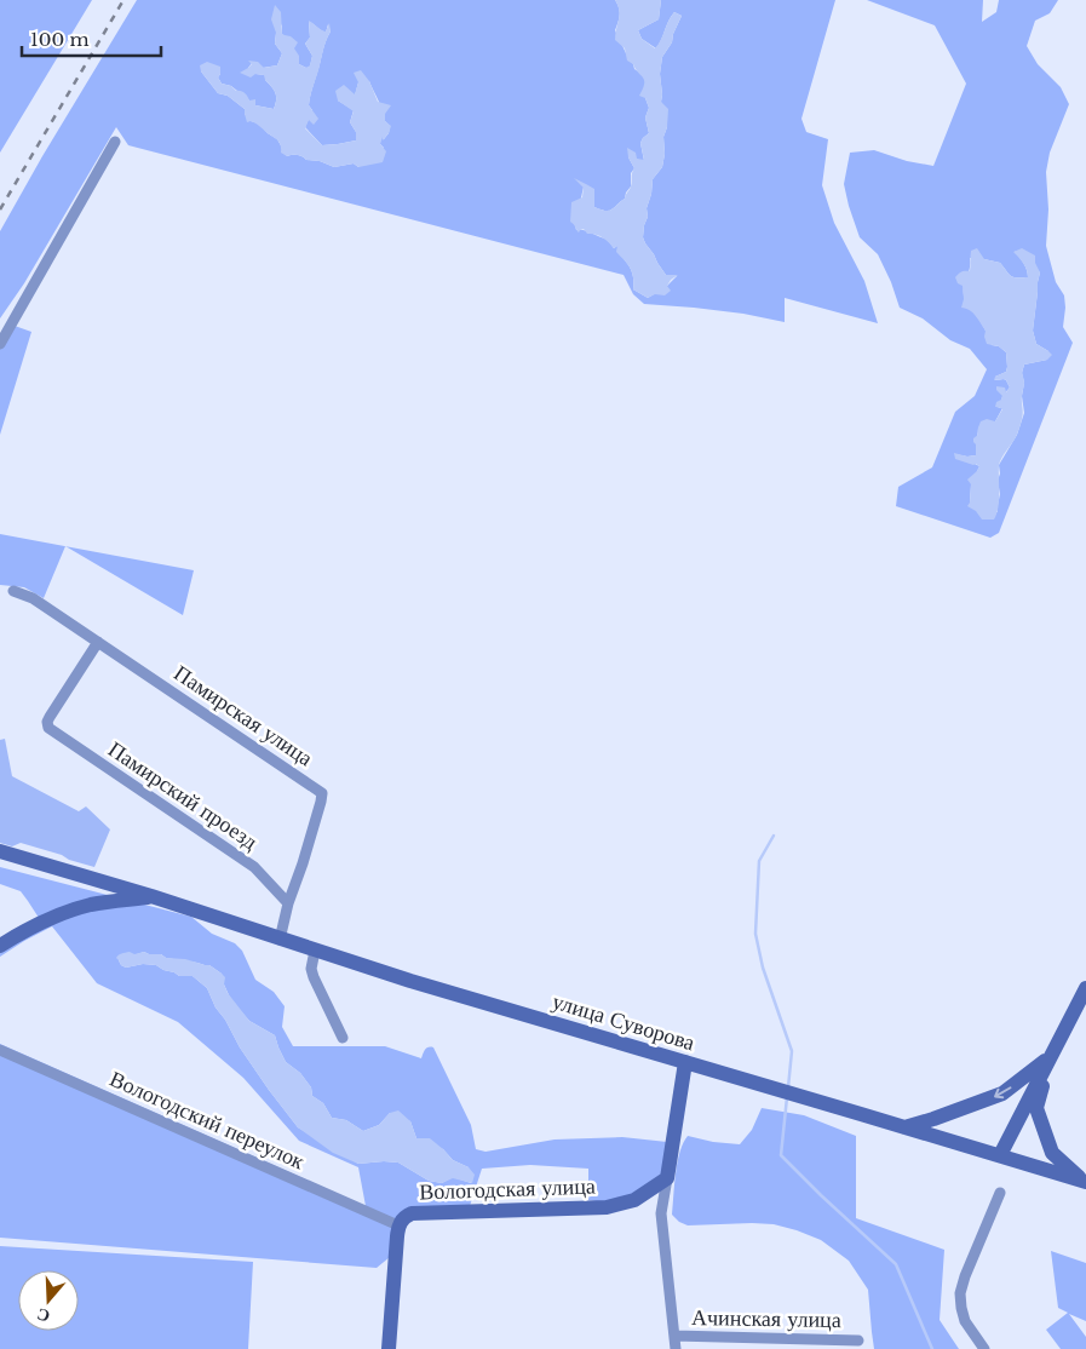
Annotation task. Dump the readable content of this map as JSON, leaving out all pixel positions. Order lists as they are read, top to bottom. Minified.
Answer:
{"streets":{"main road":["улица Суворова","Вологодская улица"],"street":["Памирская улица","Памирский проезд","Вологодский переулок","Ачинская улица"]},"crossings":[["Памирская улица","Памирский проезд"],["Памирская улица","улица Суворова"],["Вологодский переулок","Вологодская улица"]],"scale_bar":"100 m","north":"bottom"}
